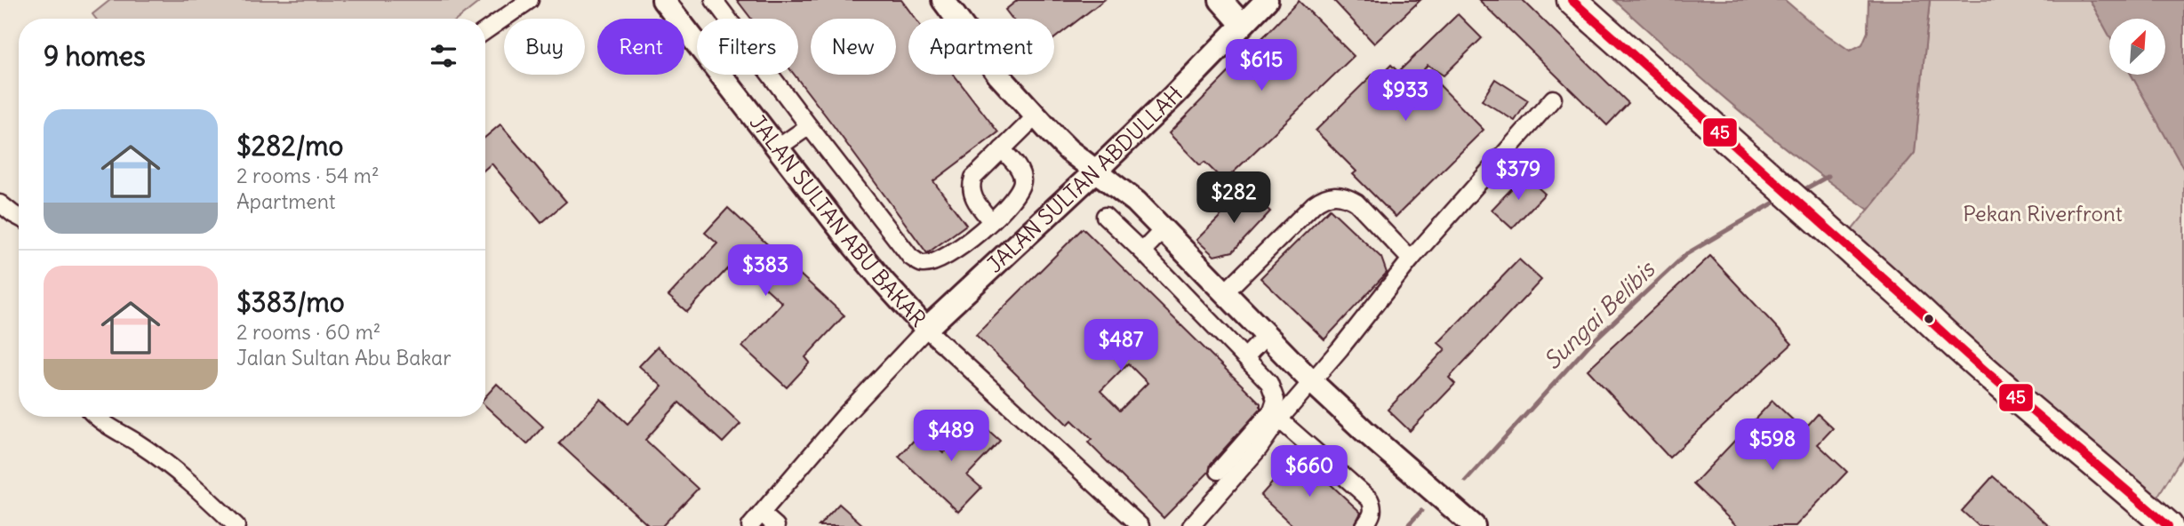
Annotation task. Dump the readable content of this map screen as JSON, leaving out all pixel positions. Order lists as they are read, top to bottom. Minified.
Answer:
{"streets":{"street":["JALAN SULTAN ABDULLAH","JALAN SULTAN ABU BAKAR"]},"crossings":[["JALAN SULTAN ABDULLAH","JALAN SULTAN ABU BAKAR"]],"water":["Sungai Belibis"],"parks":["Pekan Riverfront"],"lines":["transit line 45"],"north":"top right","page":{"chip":["Buy","Rent","Filters","New","Apartment"],"heading":"9 homes","price":["$615","$933","$379","$282","$383","$487","$489","$598","$660"],"list":[{"name":"$282/mo","note":"2 rooms · 54 m² · Apartment"},{"name":"$383/mo","note":"2 rooms · 60 m² · Jalan Sultan Abu Bakar"}]}}
